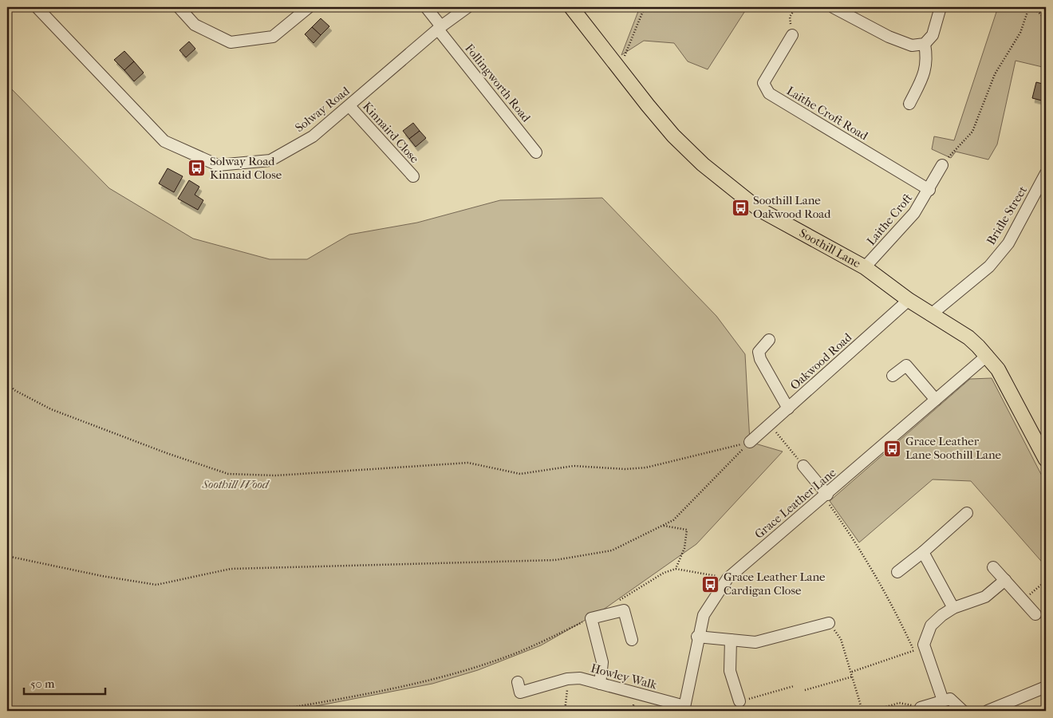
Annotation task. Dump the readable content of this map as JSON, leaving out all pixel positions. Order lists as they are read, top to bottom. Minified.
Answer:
{"streets":{"main road":["Soothill Lane"],"street":["Follingworth Road","Solway Road","Laithe Croft Road","Kinnaird Close","Bridle Street","Laithe Croft","Oakwood Road","Grace Leather Lane","Howley Walk"]},"crossings":[["Follingworth Road","Solway Road"],["Solway Road","Kinnaird Close"],["Laithe Croft Road","Laithe Croft"],["Bridle Street","Soothill Lane"],["Laithe Croft","Soothill Lane"],["Soothill Lane","Oakwood Road"],["Soothill Lane","Grace Leather Lane"],["Grace Leather Lane","Howley Walk"]],"parks":["Soothill Wood"],"places":{"bus stop":["Solway Road Kinnaid Close","Soothill Lane Oakwood Road","Grace Leather Lane Soothill Lane","Grace Leather Lane Cardigan Close"]},"scale_bar":"50 m"}
